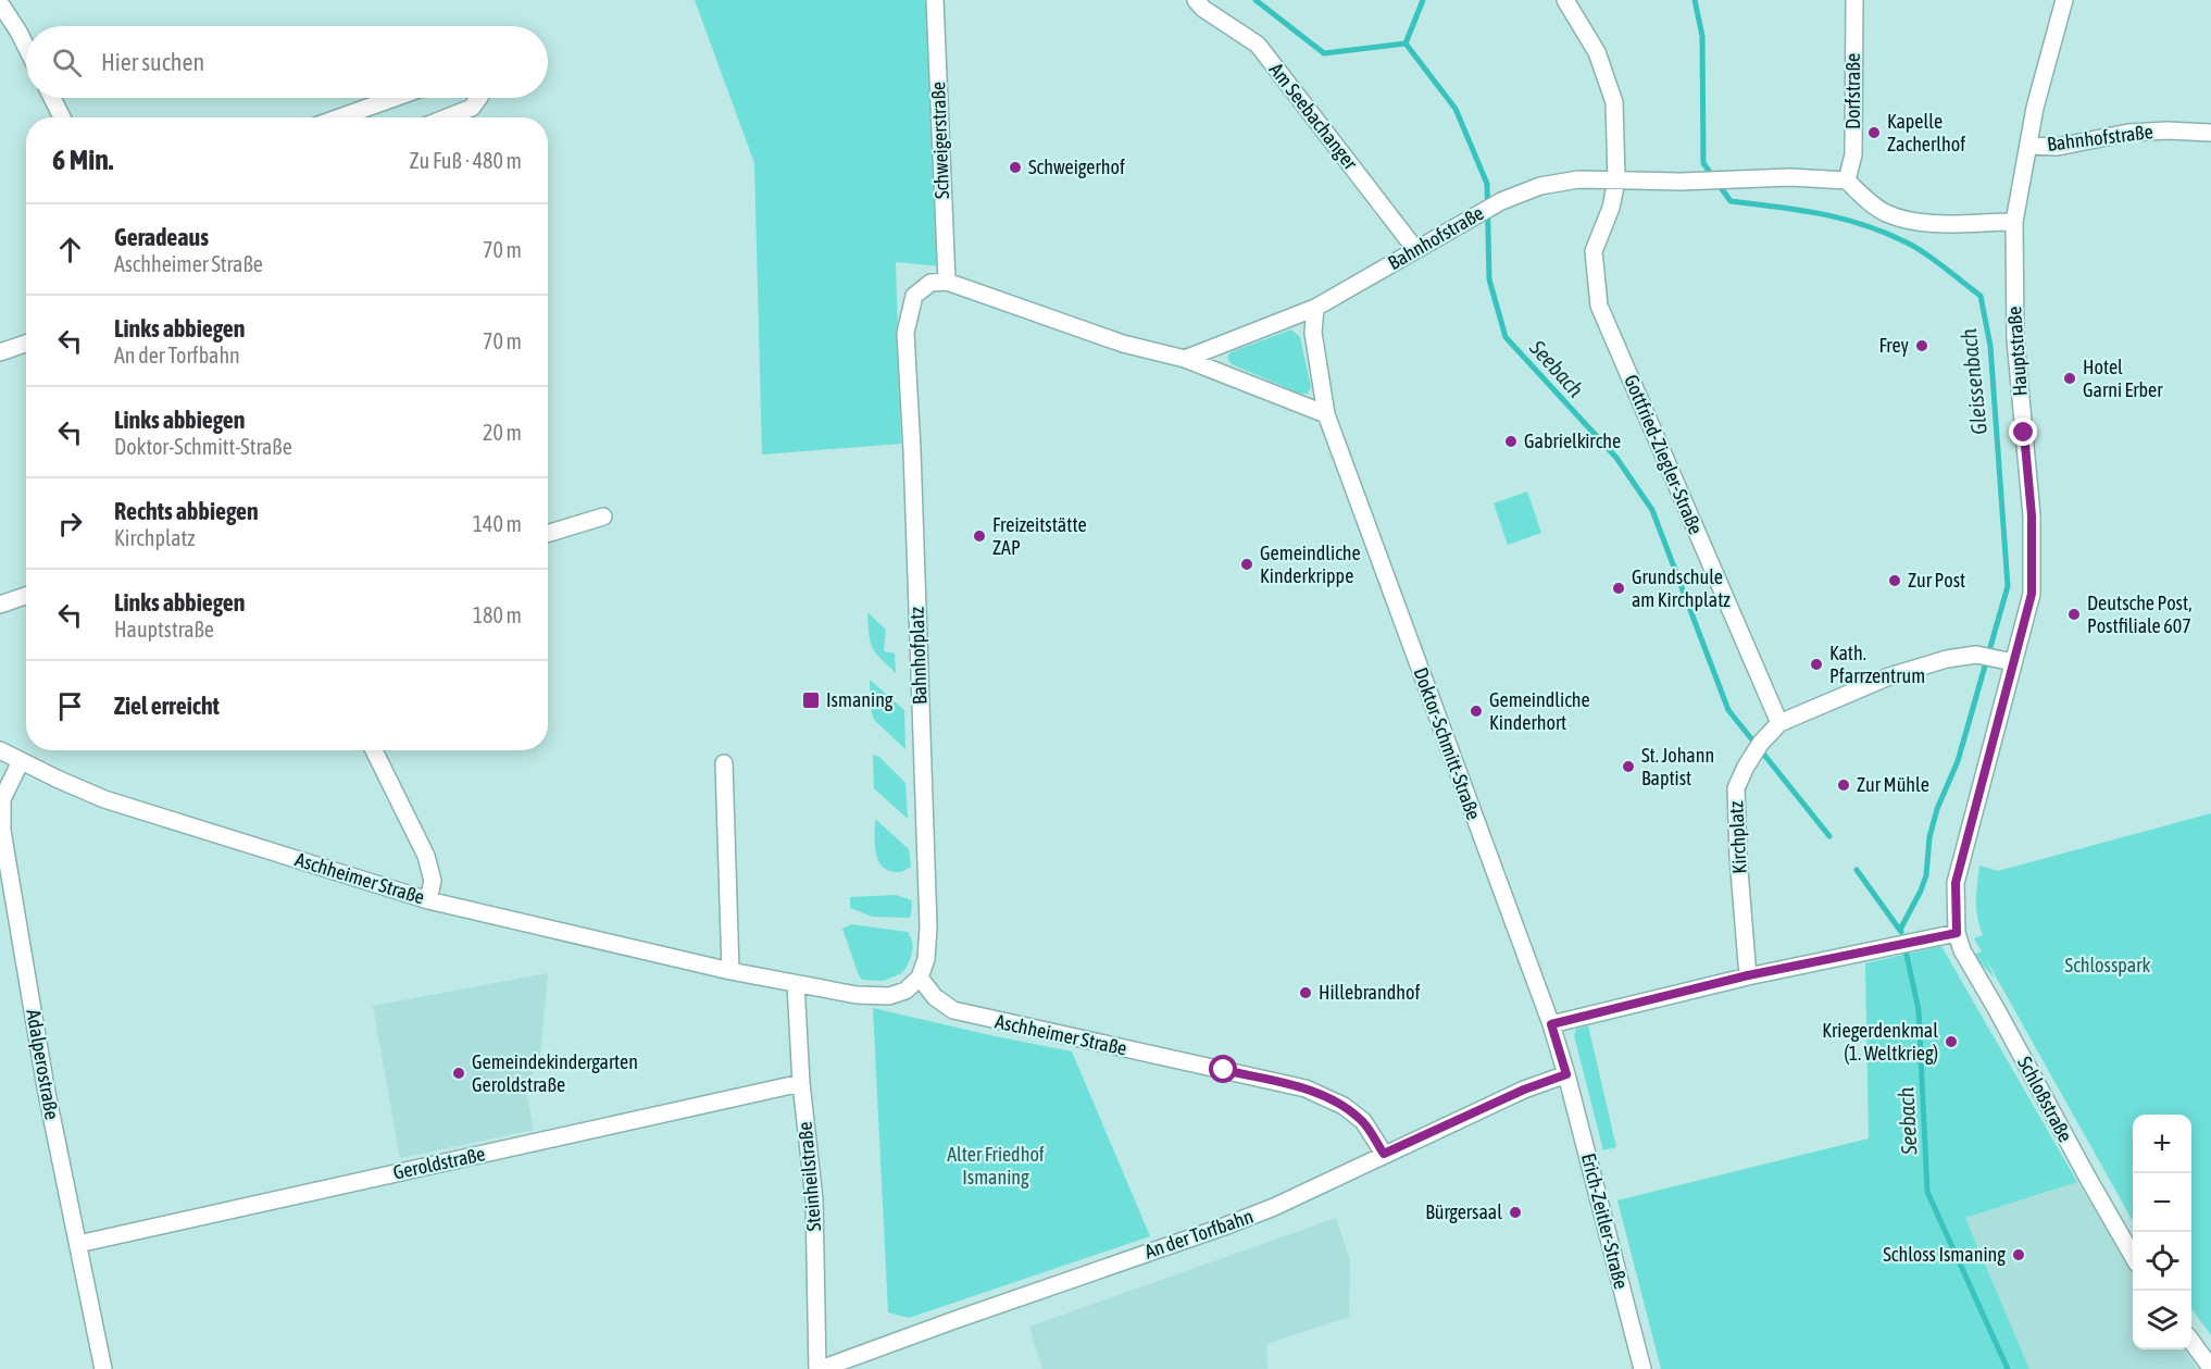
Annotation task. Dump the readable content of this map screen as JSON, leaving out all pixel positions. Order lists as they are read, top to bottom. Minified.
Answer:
{"streets":{"street":["Dorfstraße","Am Seebachanger","Bahnhofstraße","Schweigerstraße","Hauptstraße","Gottfried-Ziegler-Straße","Bahnhofplatz","Doktor-Schmitt-Straße","Kirchplatz","Aschheimer Straße","Adalperostraße","Schloßstraße","Geroldstraße","Steinheilstraße","Erich-Zeitler-Straße","An der Torfbahn"]},"crossings":[["Dorfstraße","Bahnhofstraße"],["Am Seebachanger","Bahnhofstraße"],["Bahnhofstraße","Hauptstraße"],["Bahnhofstraße","Gottfried-Ziegler-Straße"],["Bahnhofstraße","Doktor-Schmitt-Straße"],["Schweigerstraße","Bahnhofplatz"],["Hauptstraße","Kirchplatz"],["Hauptstraße","Schloßstraße"],["Gottfried-Ziegler-Straße","Kirchplatz"],["Bahnhofplatz","Aschheimer Straße"],["Doktor-Schmitt-Straße","Erich-Zeitler-Straße"],["Doktor-Schmitt-Straße","An der Torfbahn"],["Aschheimer Straße","Adalperostraße"],["Aschheimer Straße","Steinheilstraße"],["Aschheimer Straße","An der Torfbahn"],["Adalperostraße","Geroldstraße"],["Geroldstraße","Steinheilstraße"],["Steinheilstraße","An der Torfbahn"],["Erich-Zeitler-Straße","An der Torfbahn"]],"water":["Seebach","Gleissenbach"],"parks":["Schlosspark","Alter Friedhof Ismaning"],"places":{"other":["Kapelle Zacherlhof","Schweigerhof","Frey","Hotel Garni Erber","Gabrielkirche","Freizeitstätte ZAP","Gemeindliche Kinderkrippe","Zur Post","Grundschule am Kirchplatz","Deutsche Post, Postfiliale 607","Kath. Pfarrzentrum","Gemeindliche Kinderhort","St. Johann Baptist","Zur Mühle","Hillebrandhof","Kriegerdenkmal (1. Weltkrieg)","Gemeindekindergarten Geroldstraße","Bürgersaal","Schloss Ismaning"],"transit":["Ismaning"]},"page":{"search":"Hier suchen","heading":["6 Min.","Zu Fuß · 480 m"],"list":[["Geradeaus","Aschheimer Straße","70 m"],["Links abbiegen","An der Torfbahn","70 m"],["Links abbiegen","Doktor-Schmitt-Straße","20 m"],["Rechts abbiegen","Kirchplatz","140 m"],["Links abbiegen","Hauptstraße","180 m"],"Ziel erreicht"],"map_buttons":["+","−"]}}
